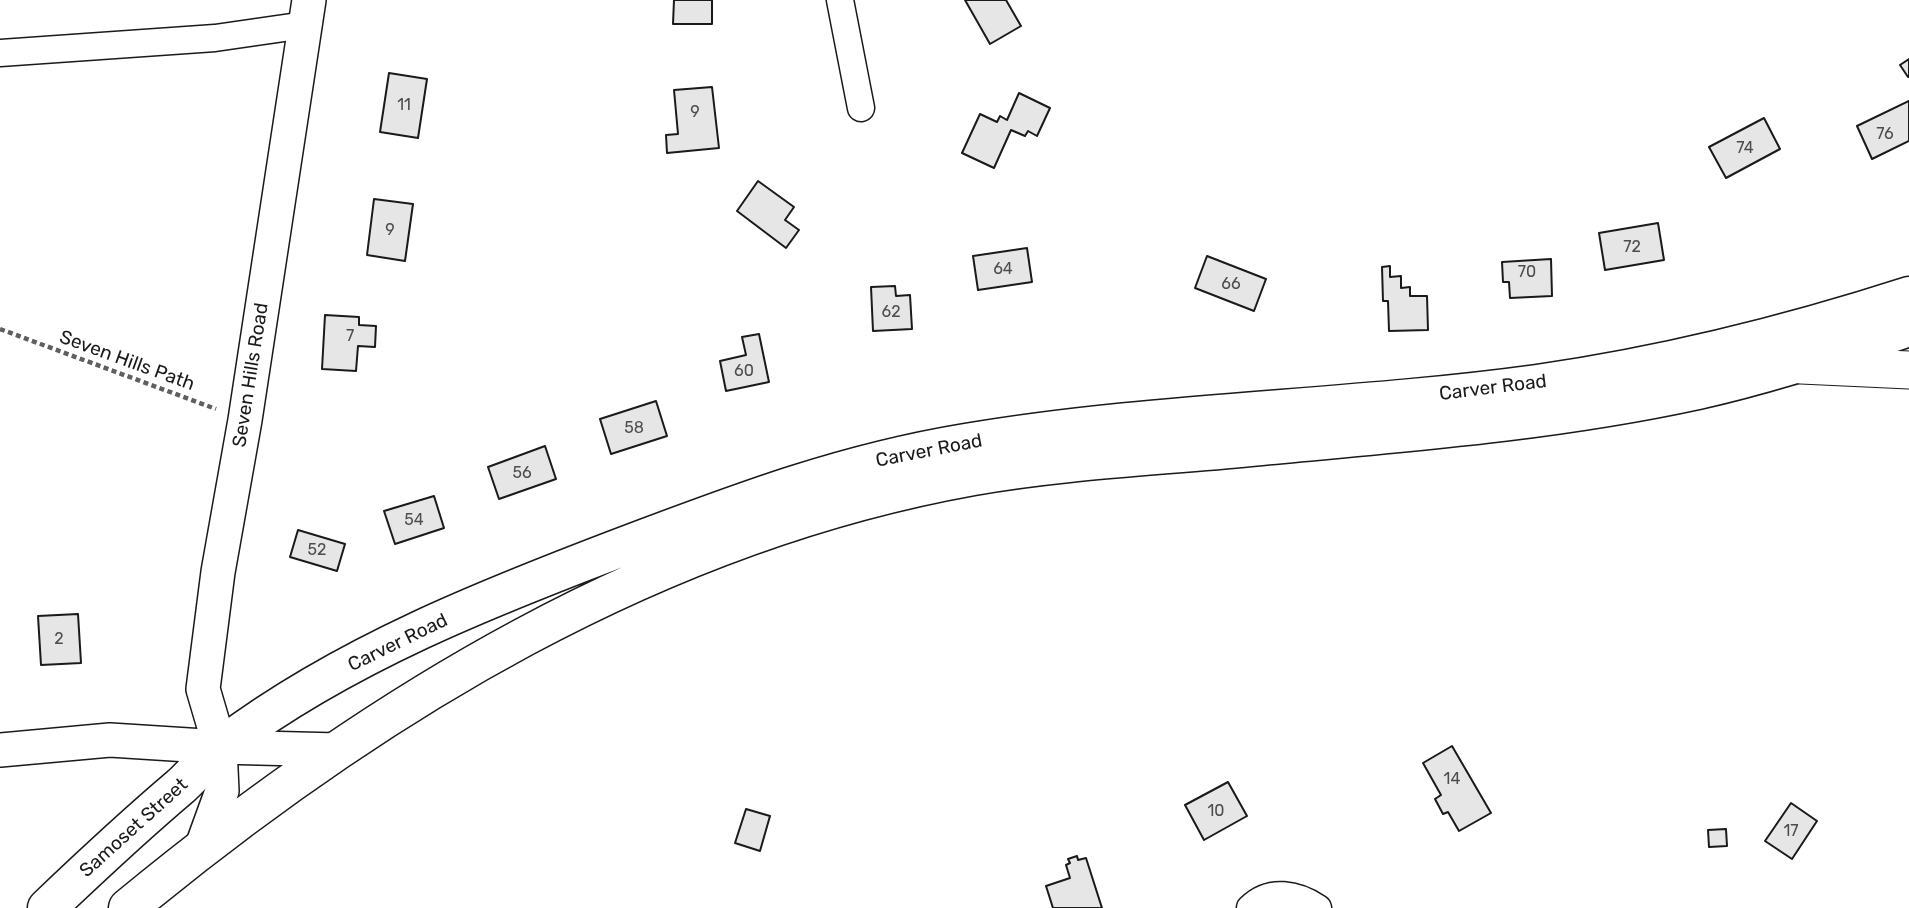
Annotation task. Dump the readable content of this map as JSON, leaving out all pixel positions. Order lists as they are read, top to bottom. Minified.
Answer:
{"streets":{"highway":["Carver Road","Samoset Street"],"street":["Seven Hills Road"],"path":["Seven Hills Path"]},"crossings":[["Seven Hills Path","Seven Hills Road"],["Seven Hills Road","Carver Road"],["Seven Hills Road","Samoset Street"],["Carver Road","Samoset Street"]],"house_numbers":["11","9","76","74","9","72","64","70","66","62","7","60","58","56","54","52","2","14","10","17"]}
